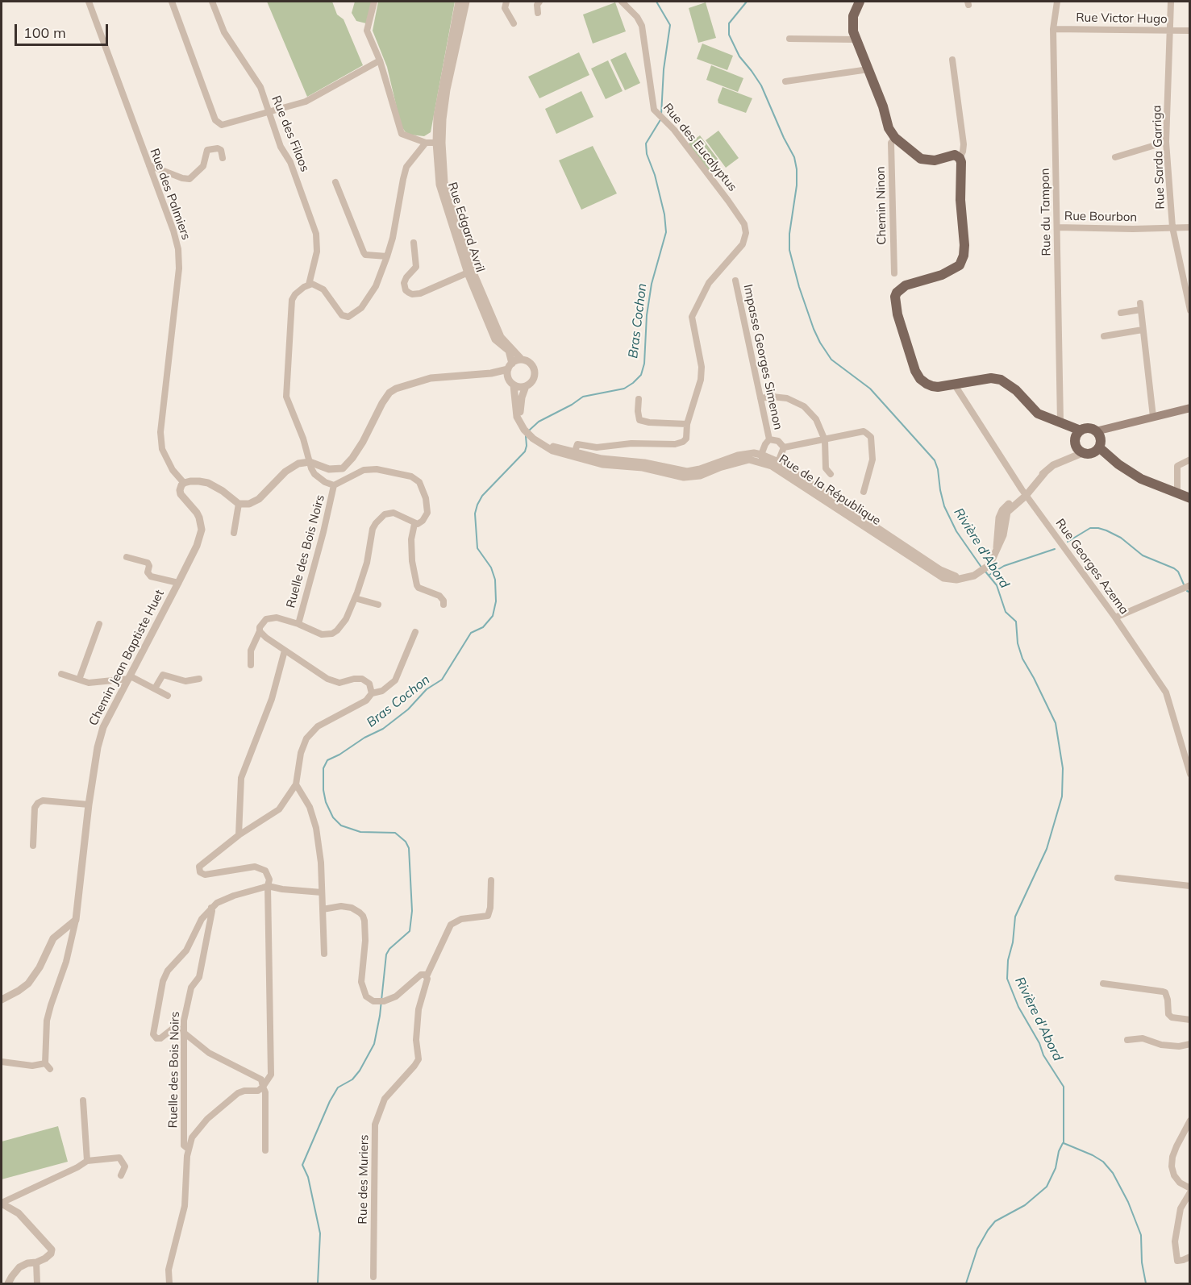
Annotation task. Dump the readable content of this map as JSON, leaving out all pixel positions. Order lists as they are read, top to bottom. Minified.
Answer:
{"streets":{"street":["Rue Victor Hugo","Rue des Filaos","Rue des Eucalyptus","Rue Sarda Garriga","Rue des Palmiers","Chemin Ninon","Rue du Tampon","Rue Bourbon","Rue Edgard Avril","Impasse Georges Simenon","Rue de la République","Ruelle des Bois Noirs","Rue Georges Azema","Chemin Jean Baptiste Huet","Rue des Muriers"]},"crossings":[["Rue Victor Hugo","Rue Sarda Garriga"],["Rue Victor Hugo","Rue du Tampon"],["Rue Sarda Garriga","Rue Bourbon"],["Rue des Palmiers","Chemin Jean Baptiste Huet"],["Rue du Tampon","Rue Bourbon"],["Rue Edgard Avril","Rue de la République"],["Rue de la République","Rue Georges Azema"]],"water":["Bras Cochon","Rivière d'Abord"],"scale_bar":"100 m"}
